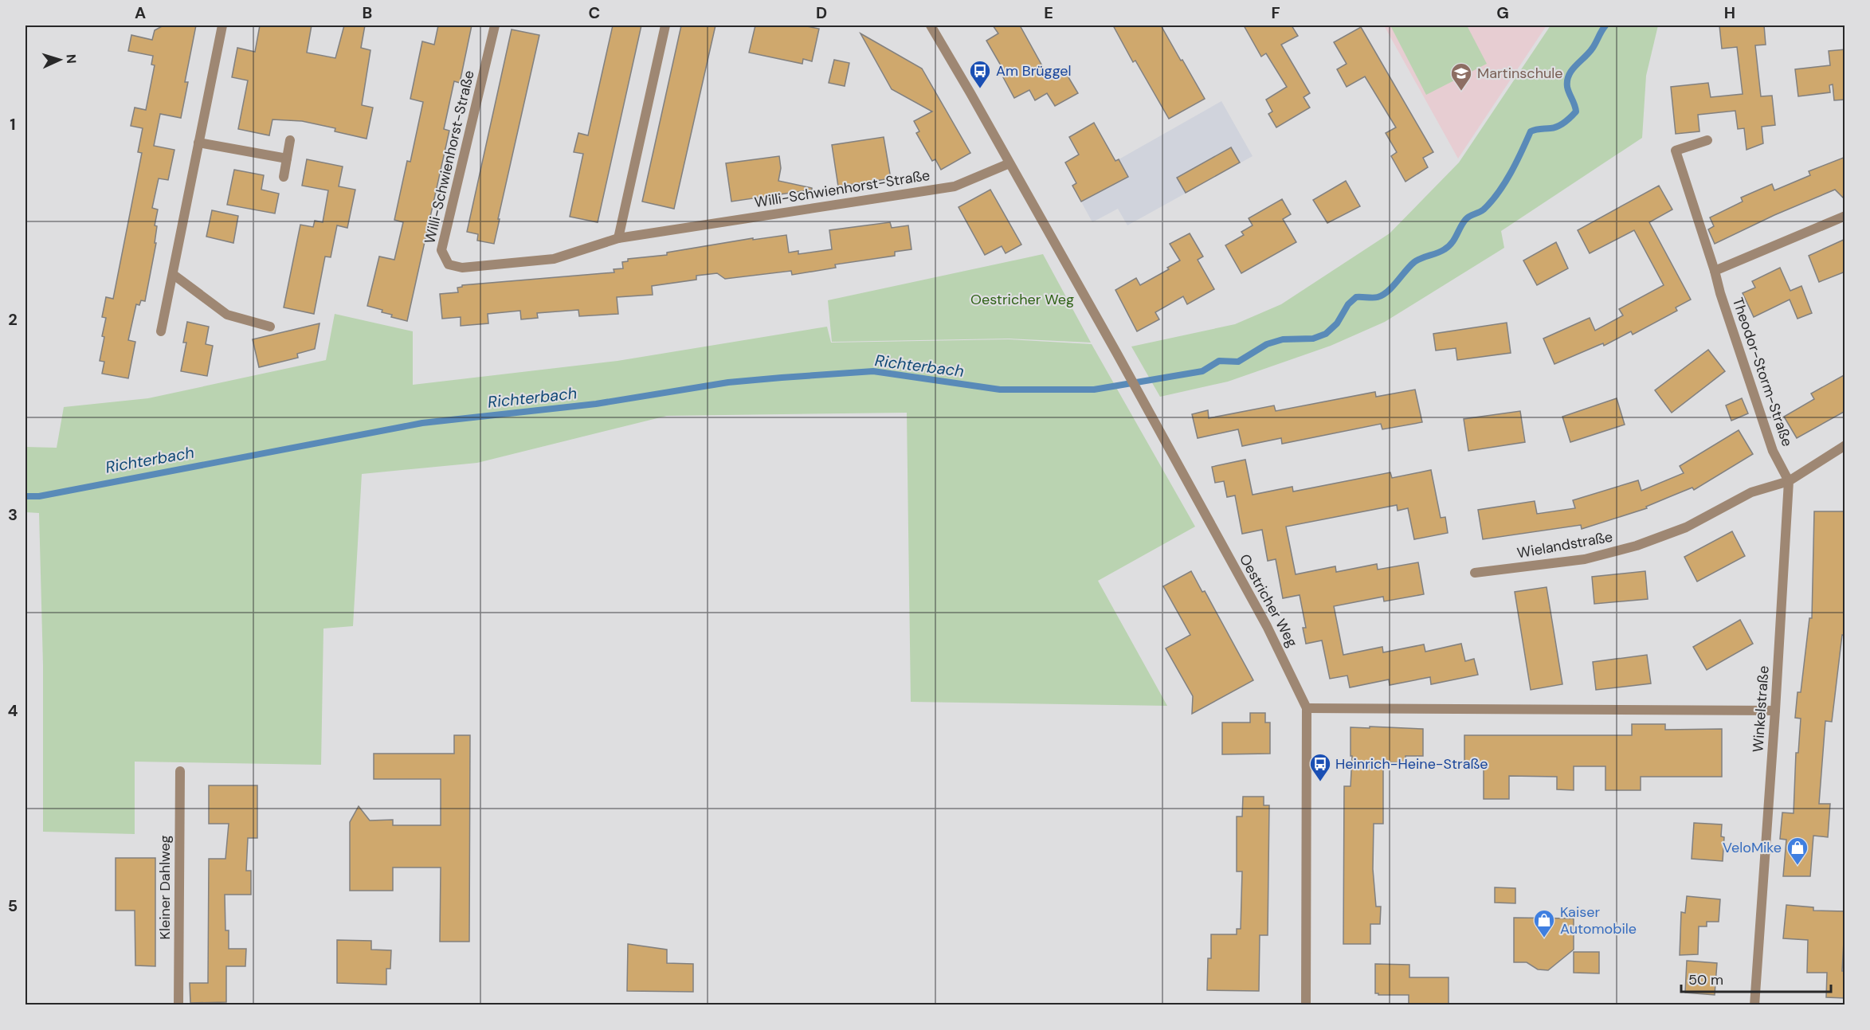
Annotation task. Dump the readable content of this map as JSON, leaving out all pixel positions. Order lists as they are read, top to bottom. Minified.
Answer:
{"streets":{"street":["Willi-Schwienhorst-Straße","Theodor-Storm-Straße","Wielandstraße","Oestricher Weg","Winkelstraße","Kleiner Dahlweg"]},"crossings":[["Willi-Schwienhorst-Straße","Oestricher Weg"],["Theodor-Storm-Straße","Wielandstraße"],["Theodor-Storm-Straße","Winkelstraße"],["Wielandstraße","Winkelstraße"]],"water":["Richterbach"],"parks":["Oestricher Weg"],"places":{"bus stop":["Am Brüggel","Heinrich-Heine-Straße"],"school or university":["Martinschule"],"shop":["VeloMike","Kaiser Automobile"]},"scale_bar":"50 m","north":"right","grid":{"columns":["A","B","C","D","E","F","G","H"],"rows":["1","2","3","4","5"]}}
